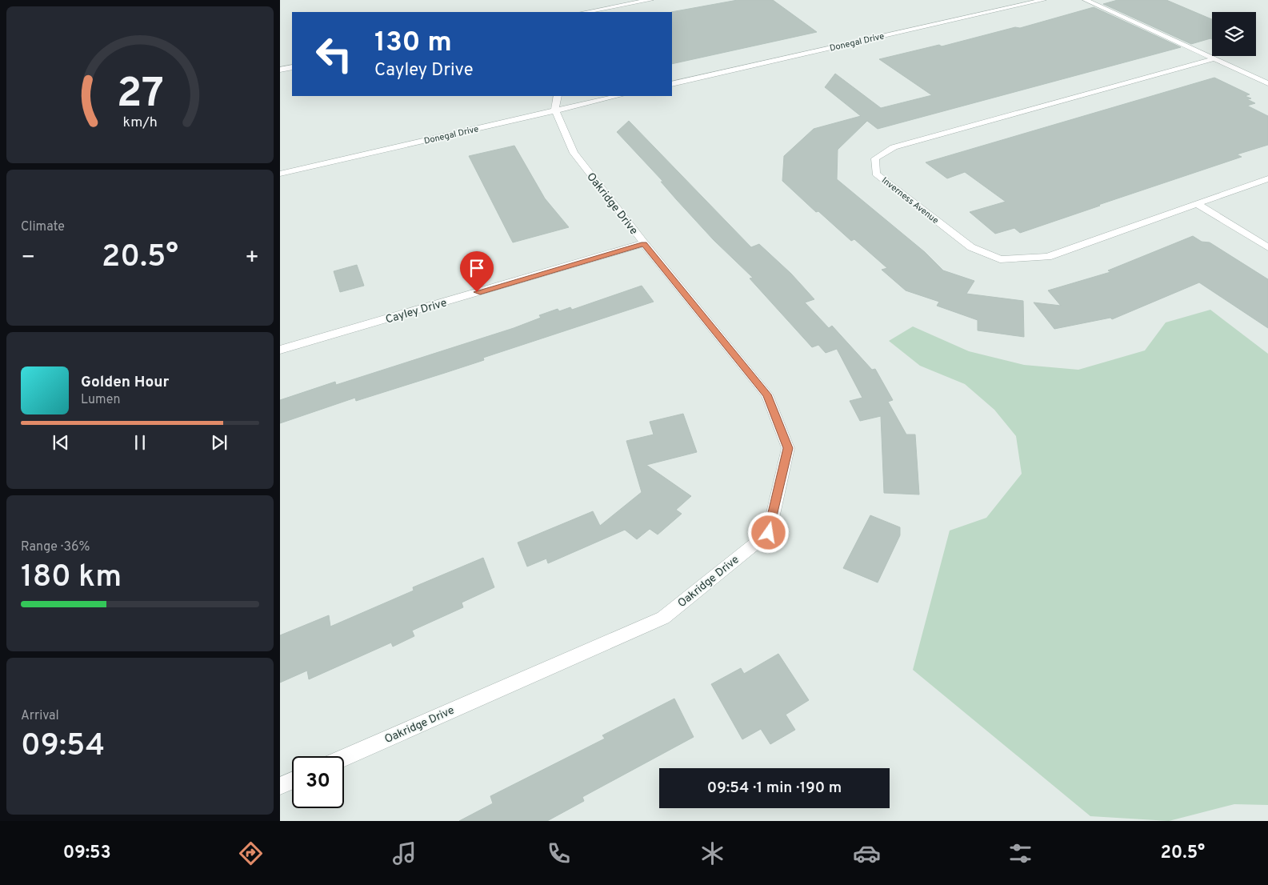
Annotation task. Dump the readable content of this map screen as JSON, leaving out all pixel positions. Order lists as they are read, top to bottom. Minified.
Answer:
{"streets":{"street":["Donegal Drive","Inverness Avenue","Oakridge Drive","Cayley Drive"]},"crossings":[["Donegal Drive","Oakridge Drive"],["Oakridge Drive","Cayley Drive"]],"page":{"turn":["130 m","Cayley Drive"],"tile":["Climate",["Range · 36%","180 km"],["Arrival","09:54"]],"heat":["−","20.5°","+"],"song":["Golden Hour","Lumen"],"limit":"30","trip":"09:54 · 1 min · 190 m","tabs":["09:53","20.5°"],"gauge":["27","km/h"]}}
